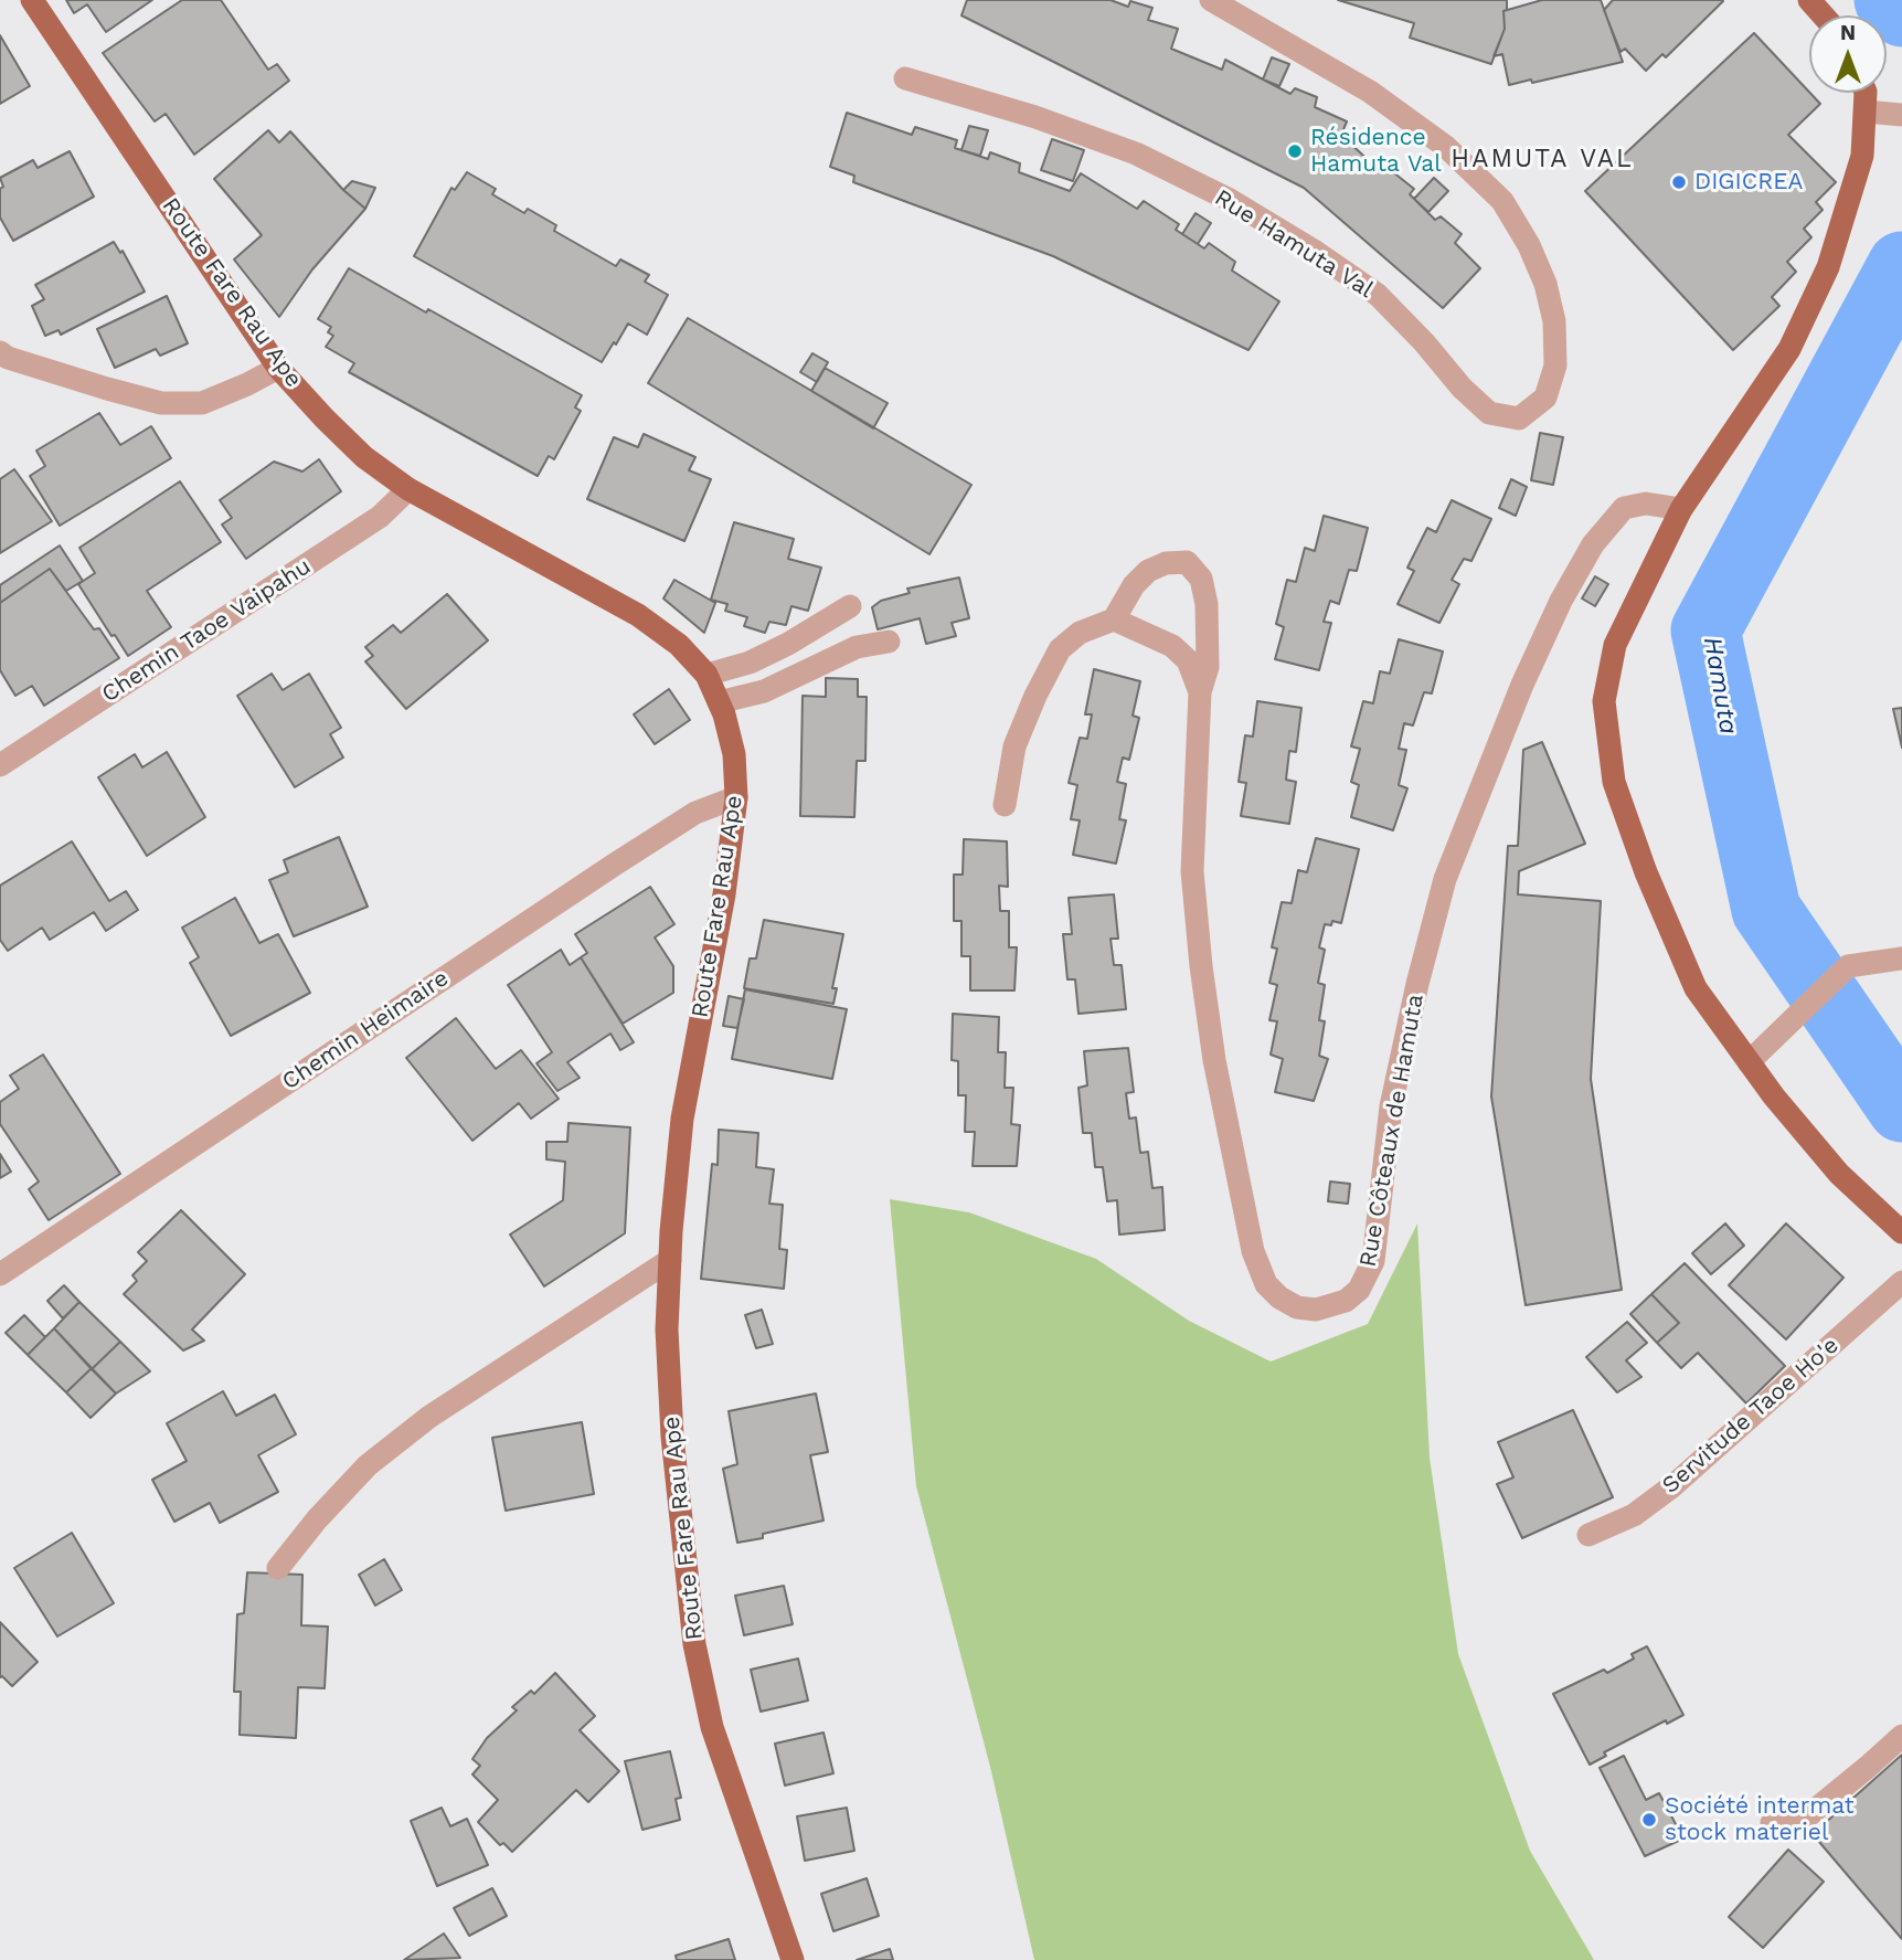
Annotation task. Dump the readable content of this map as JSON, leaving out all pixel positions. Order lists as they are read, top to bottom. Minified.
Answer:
{"streets":{"main road":["Route Fare Rau Ape"],"street":["Rue Hamuta Val","Chemin Taoe Vaipahu","Chemin Heimaire","Rue Côteaux de Hamuta","Servitude Taoe Ho'e"]},"crossings":[["Route Fare Rau Ape","Chemin Taoe Vaipahu"],["Route Fare Rau Ape","Chemin Heimaire"]],"districts":["HAMUTA VAL"],"water":["Hamuta"],"places":["Résidence Hamuta Val","DIGICREA","Société intermat stock materiel"],"north":"top"}
